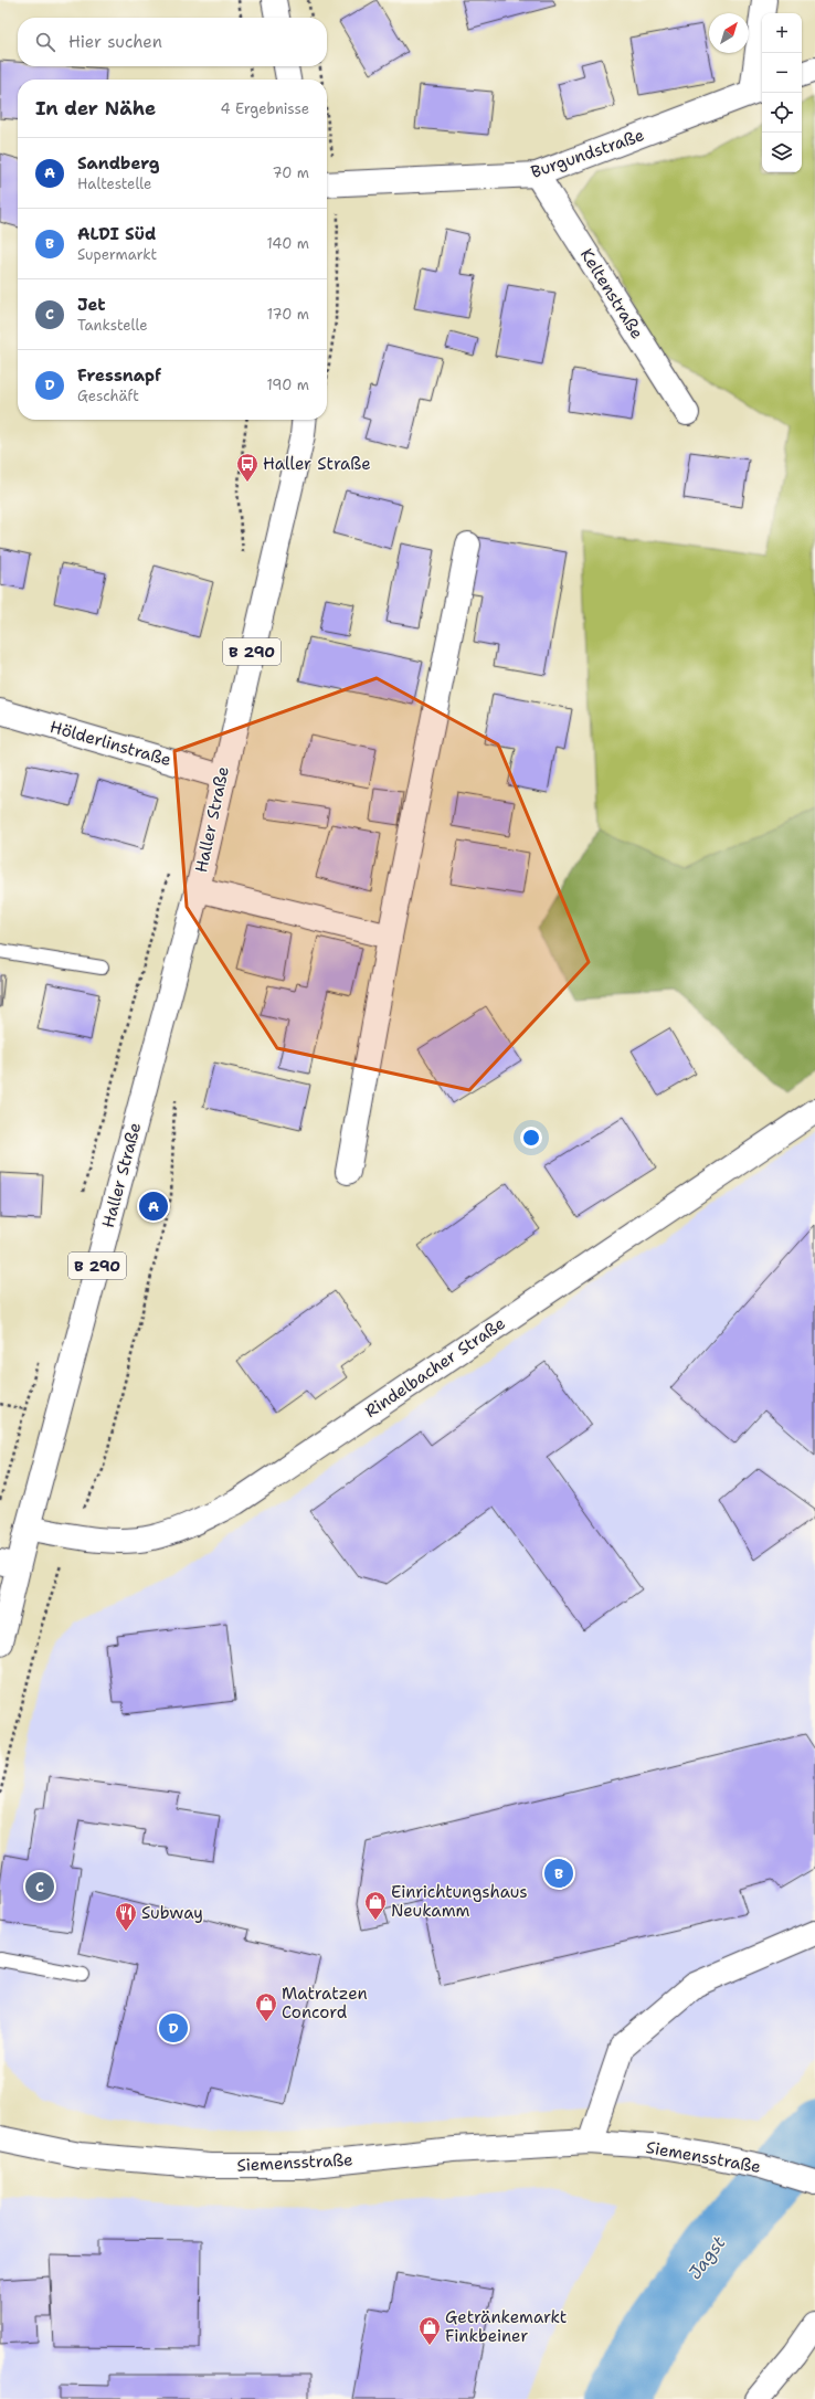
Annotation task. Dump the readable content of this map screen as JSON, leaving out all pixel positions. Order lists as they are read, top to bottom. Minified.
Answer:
{"streets":{"street":["Burgundstraße","Keltenstraße","B 290","Hölderlinstraße","Haller Straße","Rindelbacher Straße","Siemensstraße"]},"crossings":[["Burgundstraße","Keltenstraße"],["Hölderlinstraße","Haller Straße"],["Haller Straße","Rindelbacher Straße"]],"water":["Jagst"],"places":{"bus stop":["Haller Straße"],"shop":["Einrichtungshaus Neukamm","Matratzen Concord","Getränkemarkt Finkbeiner"],"restaurant":["Subway"]},"north":"top right","page":{"map_buttons":["+","−"],"search":"Hier suchen","heading":["In der Nähe","4 Ergebnisse"],"list":[{"mark":"A","name":"Sandberg","note":"Haltestelle","value":"70 m"},{"mark":"B","name":"ALDI Süd","note":"Supermarkt","value":"140 m"},{"mark":"C","name":"Jet","note":"Tankstelle","value":"170 m"},{"mark":"D","name":"Fressnapf","note":"Geschäft","value":"190 m"}],"pins":["A","B","C","D"]}}
